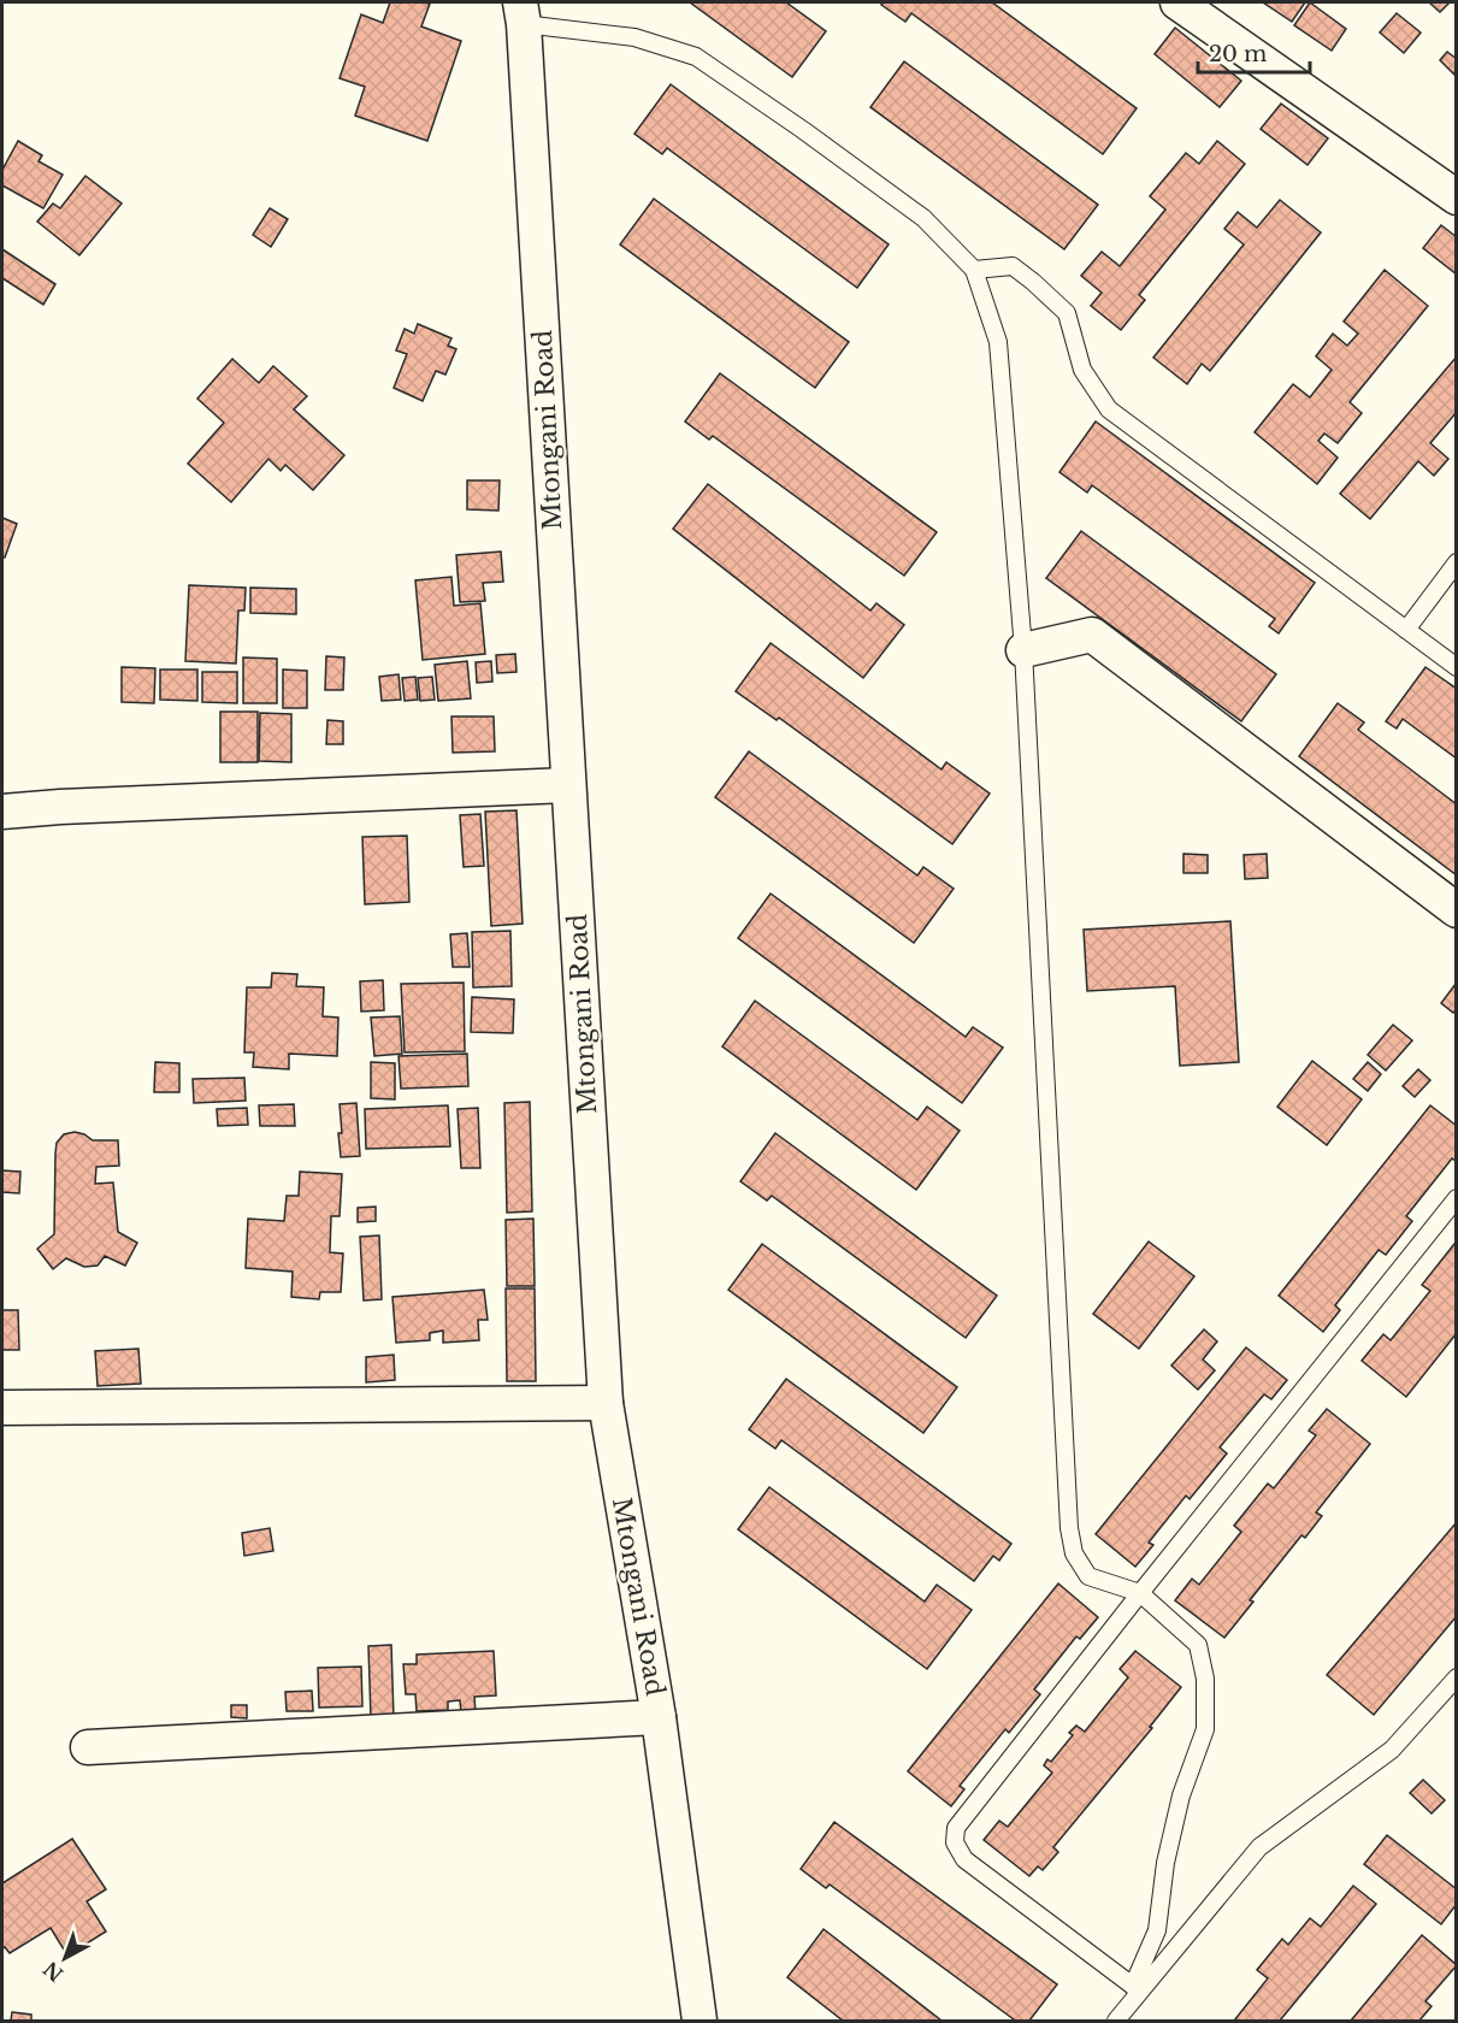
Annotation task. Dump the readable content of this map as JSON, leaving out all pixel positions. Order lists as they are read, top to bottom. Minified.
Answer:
{"streets":{"street":["Mtongani Road"]},"scale_bar":"20 m","north":"bottom left"}
